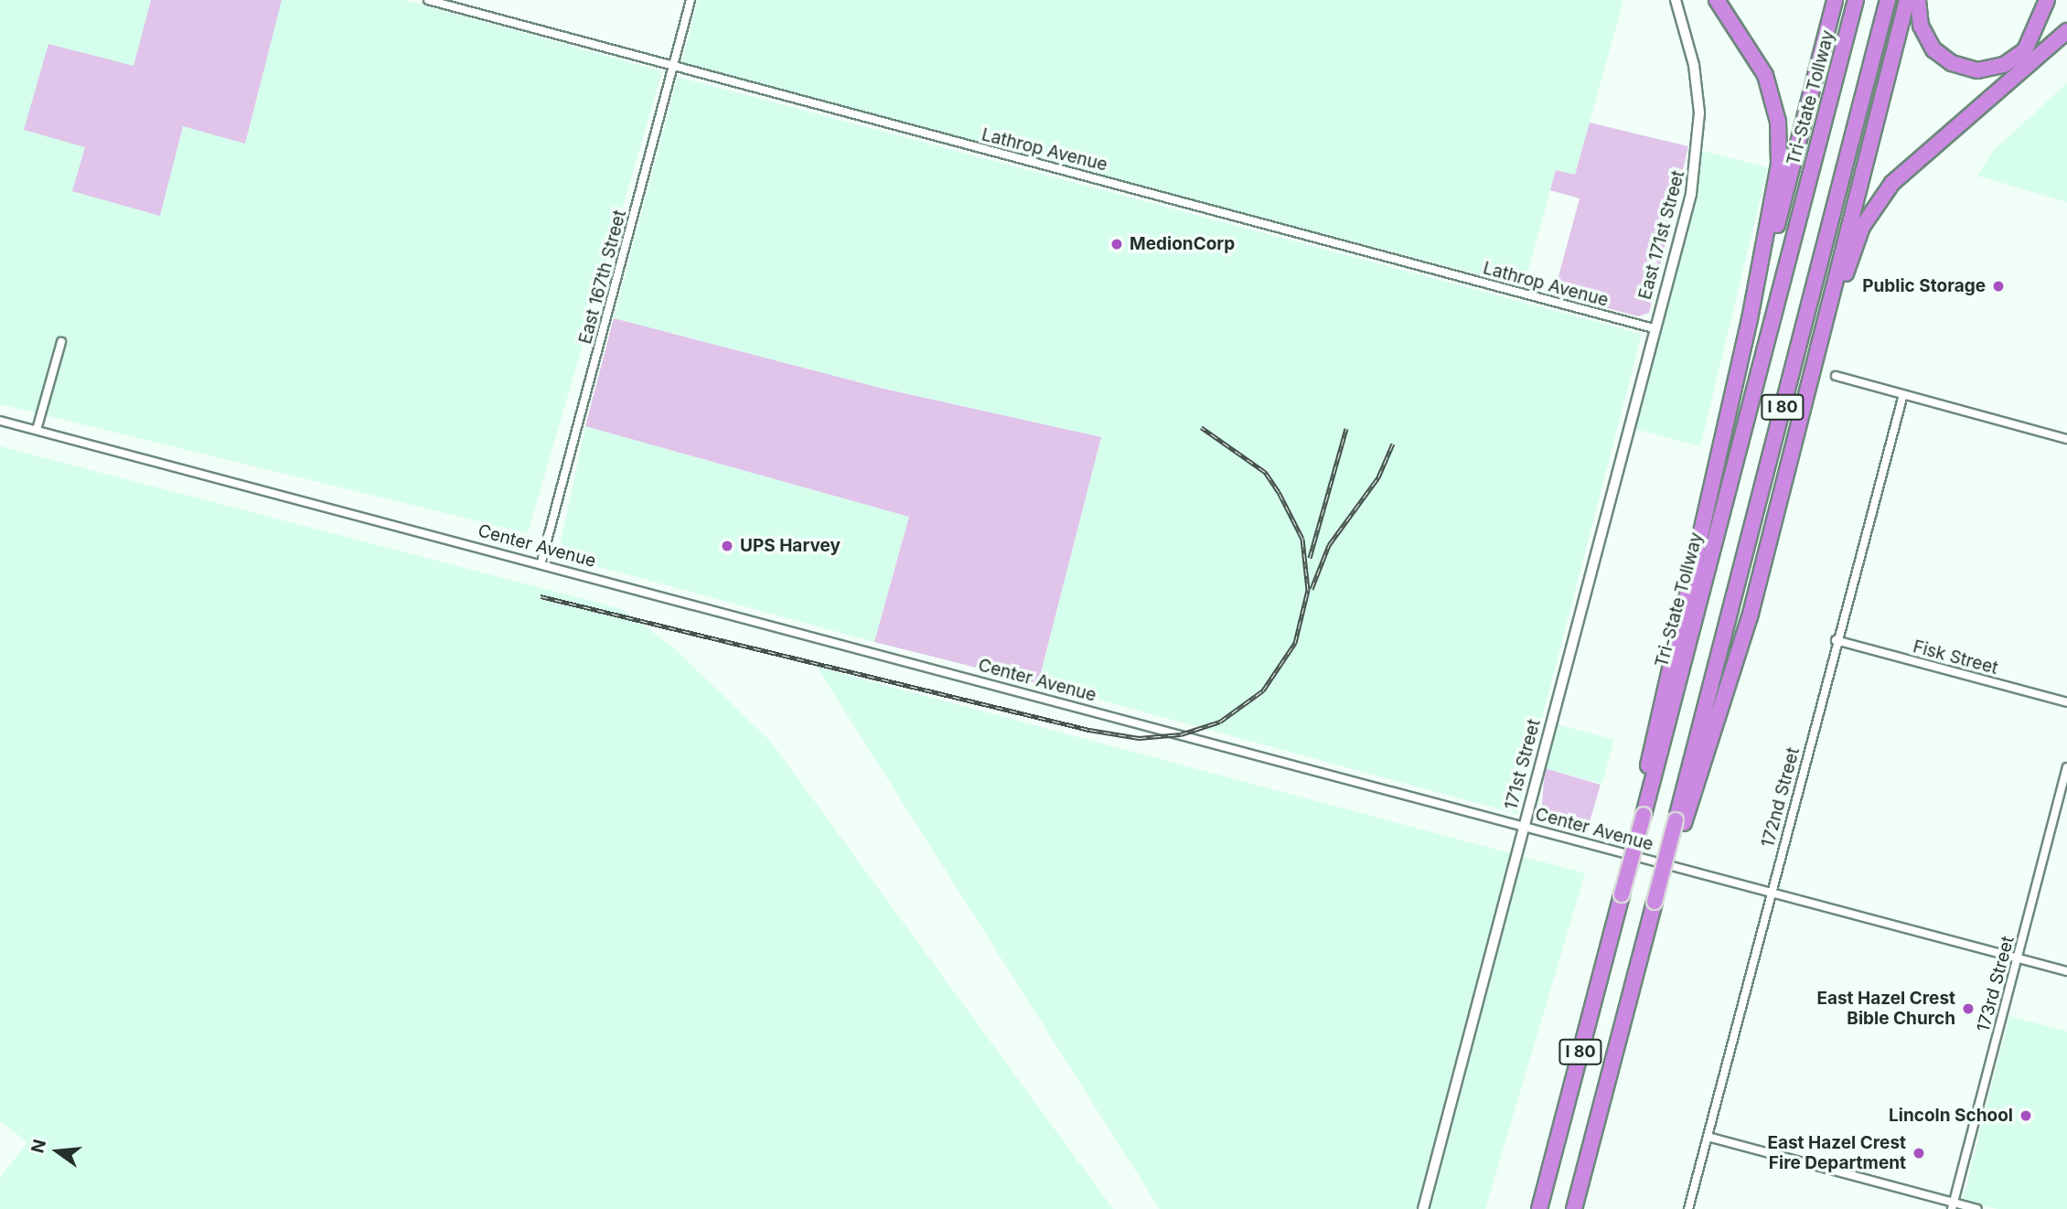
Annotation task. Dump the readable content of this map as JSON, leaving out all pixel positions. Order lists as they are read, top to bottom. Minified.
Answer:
{"streets":{"highway":["Tri-State Tollway","I 80"],"street":["Lathrop Avenue","East 171st Street","East 167th Street","Center Avenue","Fisk Street","171st Street","172nd Street","173rd Street"]},"crossings":[["Lathrop Avenue","East 171st Street"],["Lathrop Avenue","East 167th Street"],["Lathrop Avenue","171st Street"],["East 171st Street","171st Street"],["East 167th Street","Center Avenue"],["Center Avenue","171st Street"],["Center Avenue","172nd Street"],["Center Avenue","173rd Street"],["Fisk Street","172nd Street"]],"places":["MedionCorp","Public Storage","UPS Harvey","East Hazel Crest Bible Church","Lincoln School","East Hazel Crest Fire Department"],"north":"left"}
